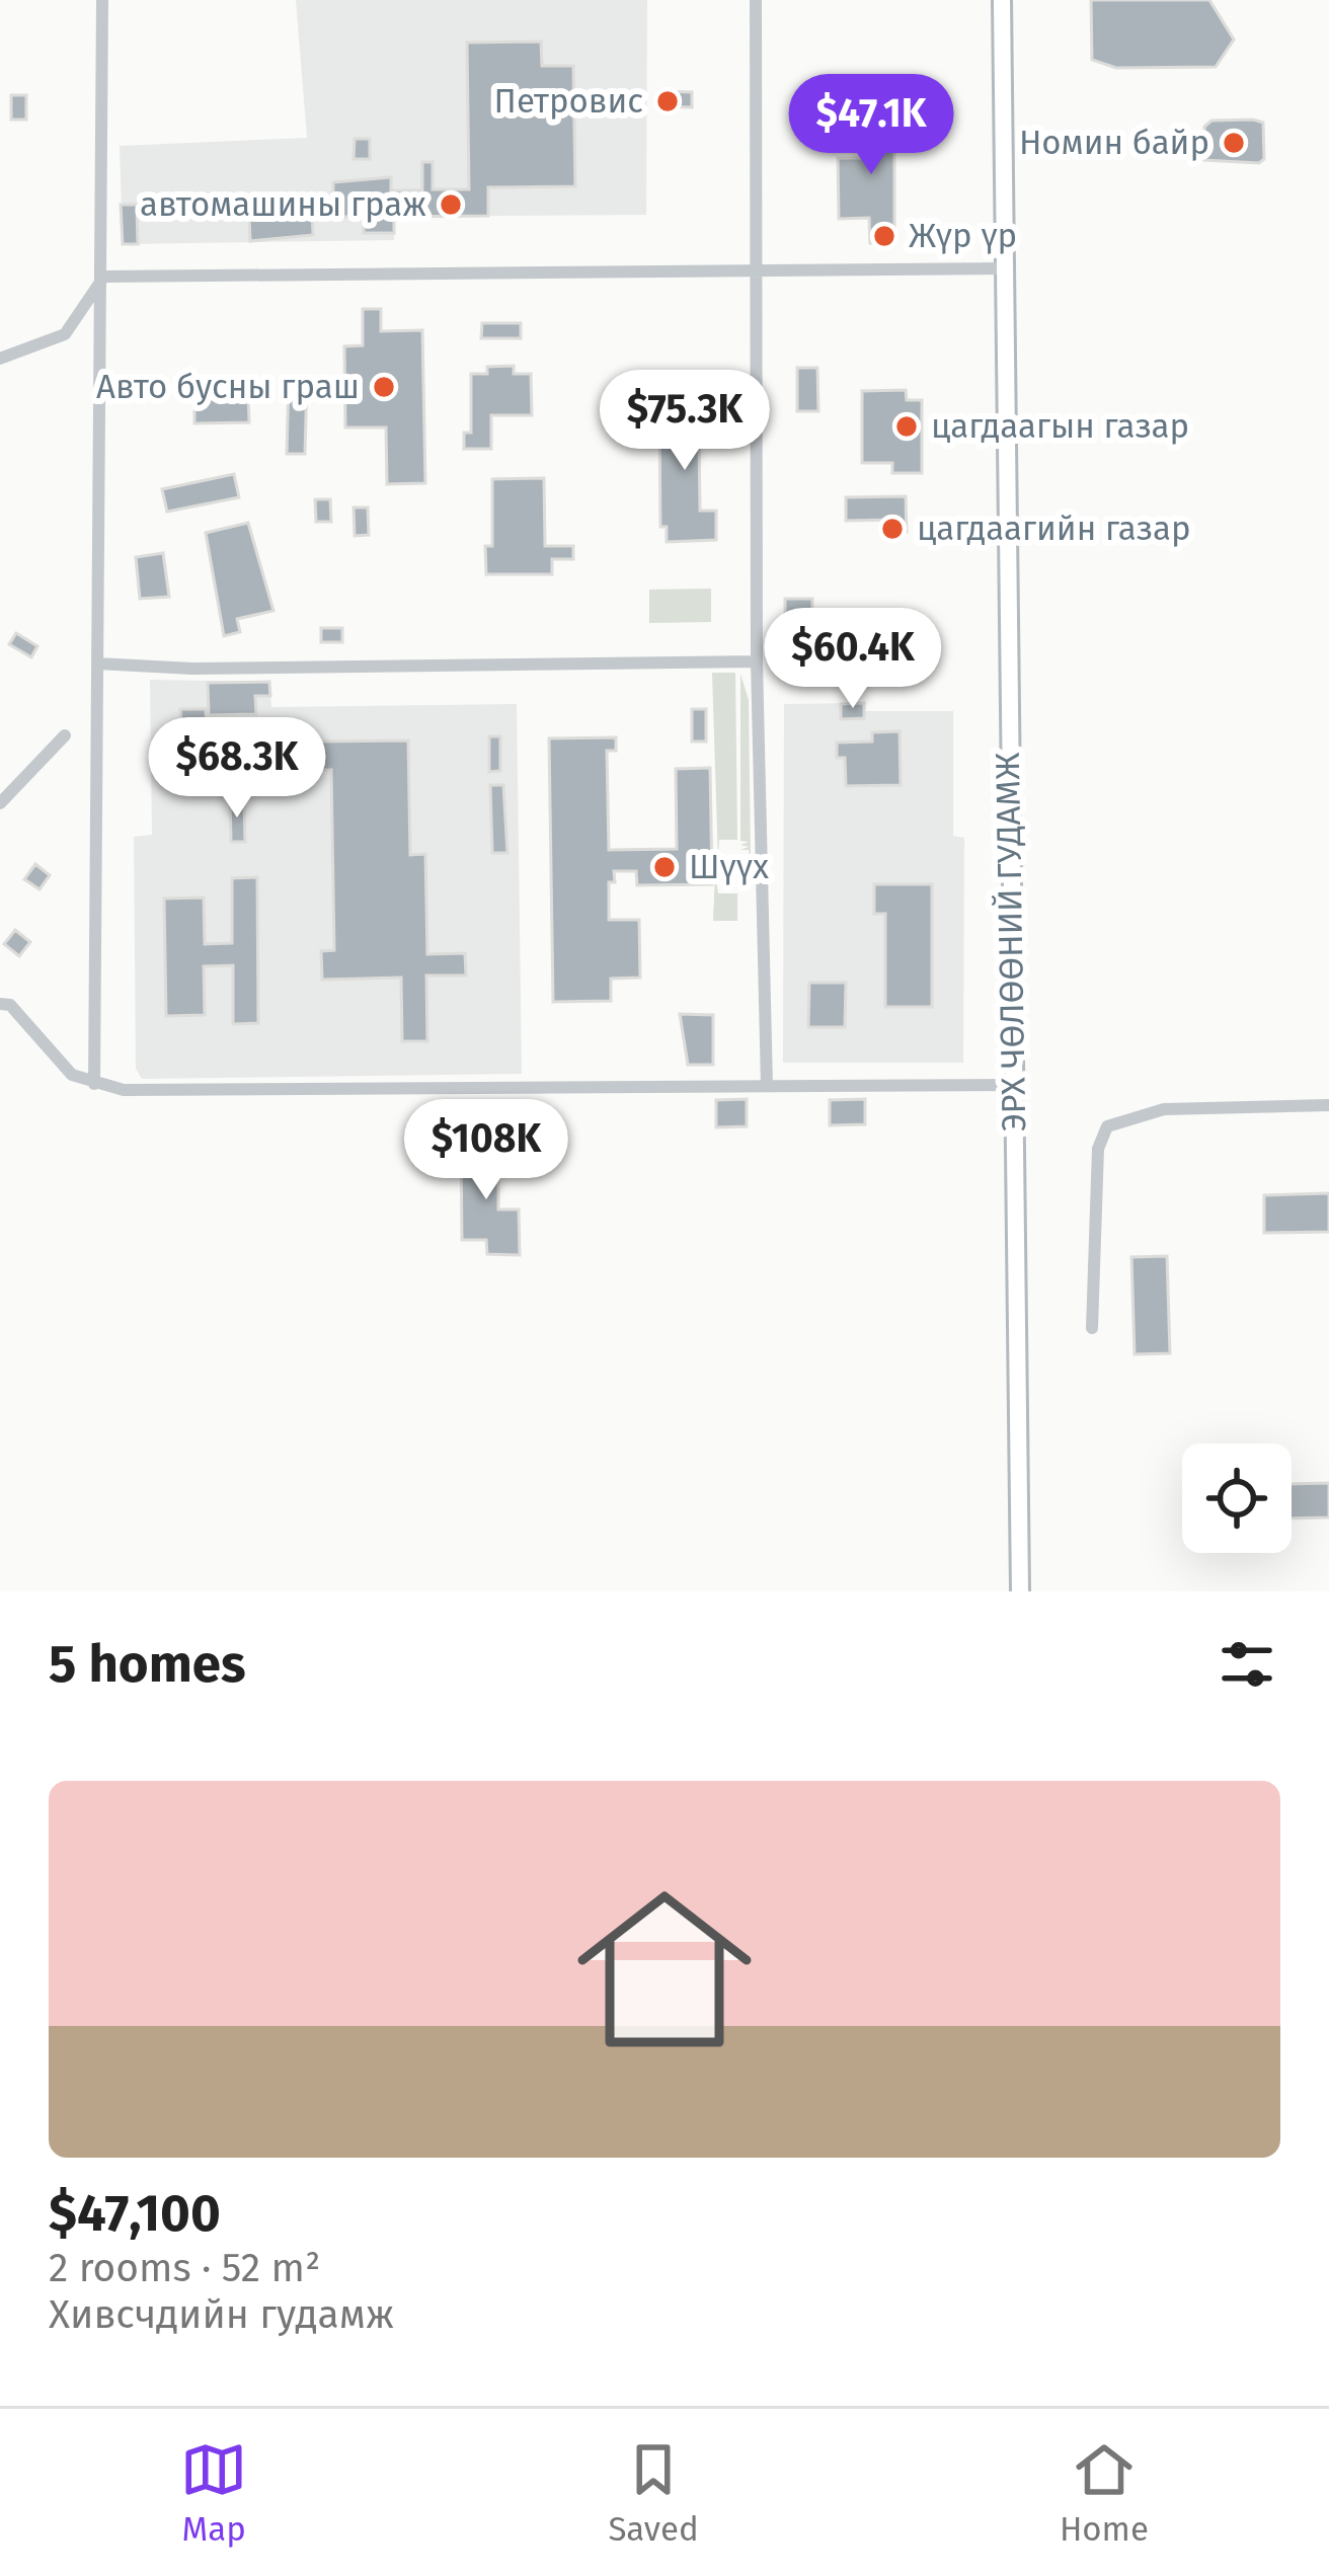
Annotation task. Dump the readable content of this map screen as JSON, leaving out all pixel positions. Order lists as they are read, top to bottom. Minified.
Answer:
{"streets":{"main road":["ЭРХ ЧӨЛӨӨНИЙ ГУДАМЖ"]},"places":["Петровис","Номин байр","автомашины граж","Жүр үр","Авто бусны граш","цагдаагын газар","цагдаагийн газар","Шүүх"],"page":{"price":["$47.1K","$75.3K","$60.4K","$68.3K","$108K"],"heading":"5 homes","list":[{"name":"$47,100","note":"2 rooms · 52 m² · Хивсчдийн гудамж"}],"tabs":["Map","Saved","Home"]}}
